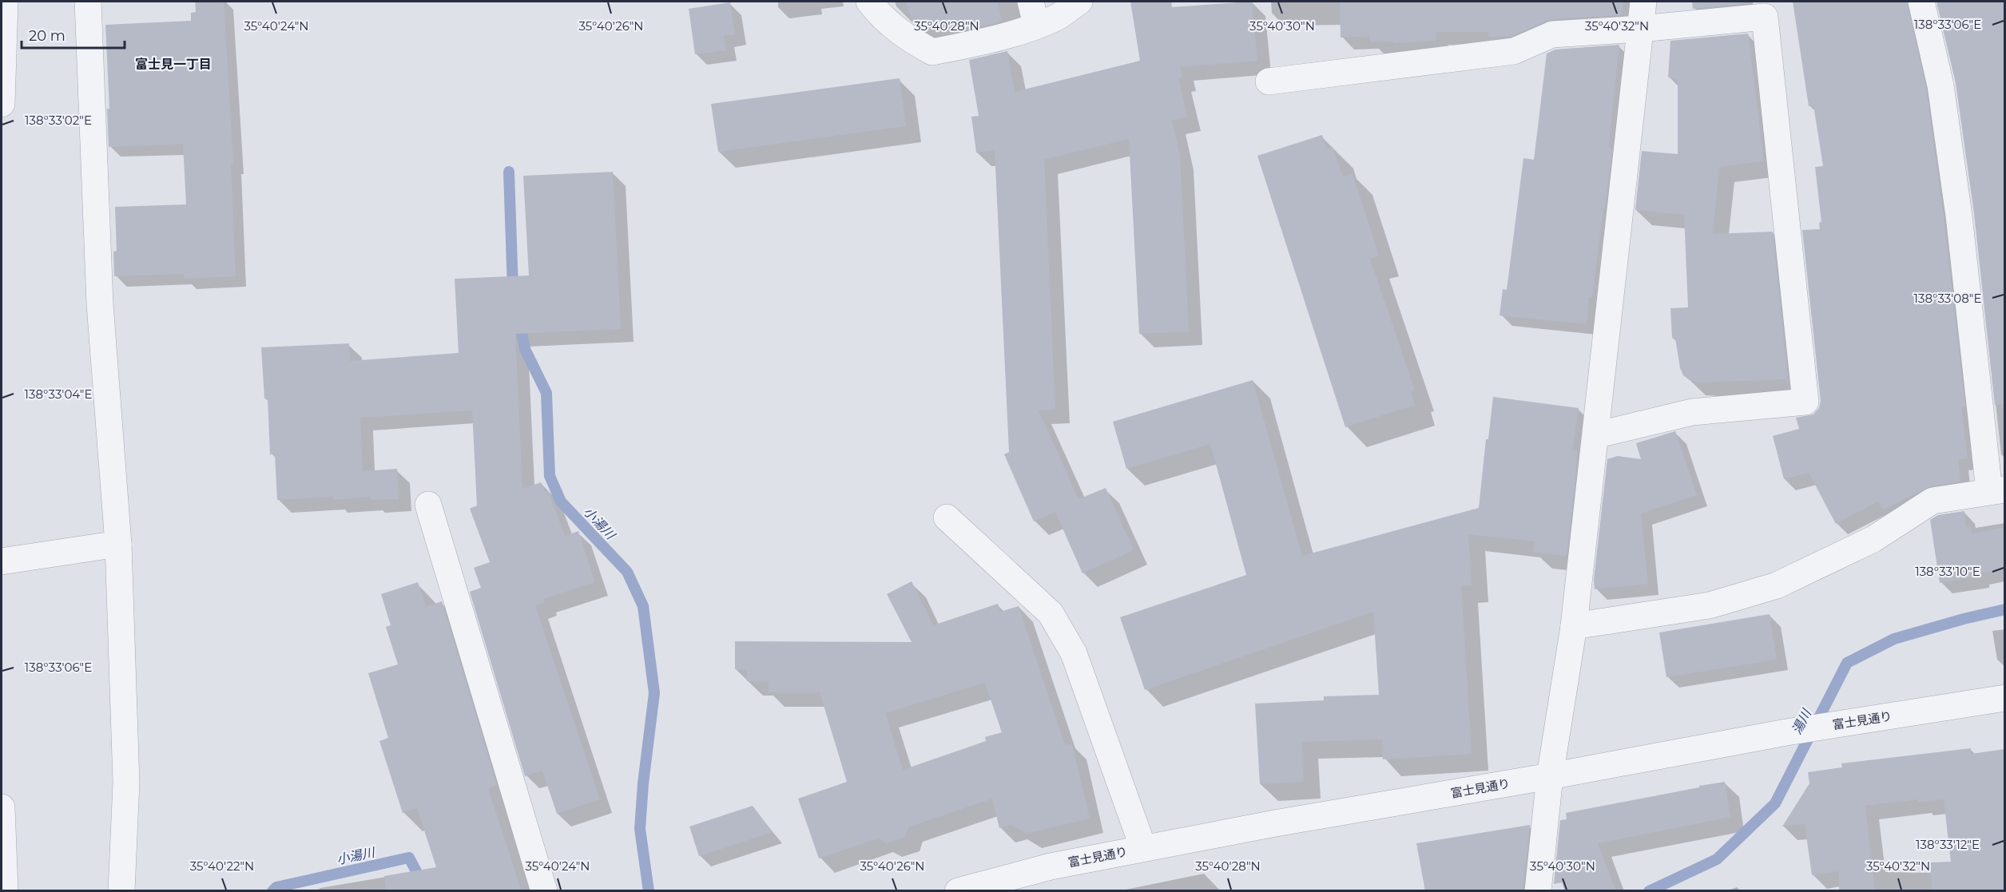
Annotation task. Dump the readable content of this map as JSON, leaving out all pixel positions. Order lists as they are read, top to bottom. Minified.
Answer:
{"streets":{"street":["富士見通り"]},"districts":["富士見一丁目"],"water":["小湯川","湯川"],"scale_bar":"20 m","coordinates":["138°33'06\"E","35°40'24\"N","35°40'26\"N","35°40'28\"N","35°40'30\"N","35°40'32\"N","138°33'02\"E","138°33'08\"E","138°33'04\"E","138°33'10\"E","138°33'12\"E","35°40'22\"N"]}
